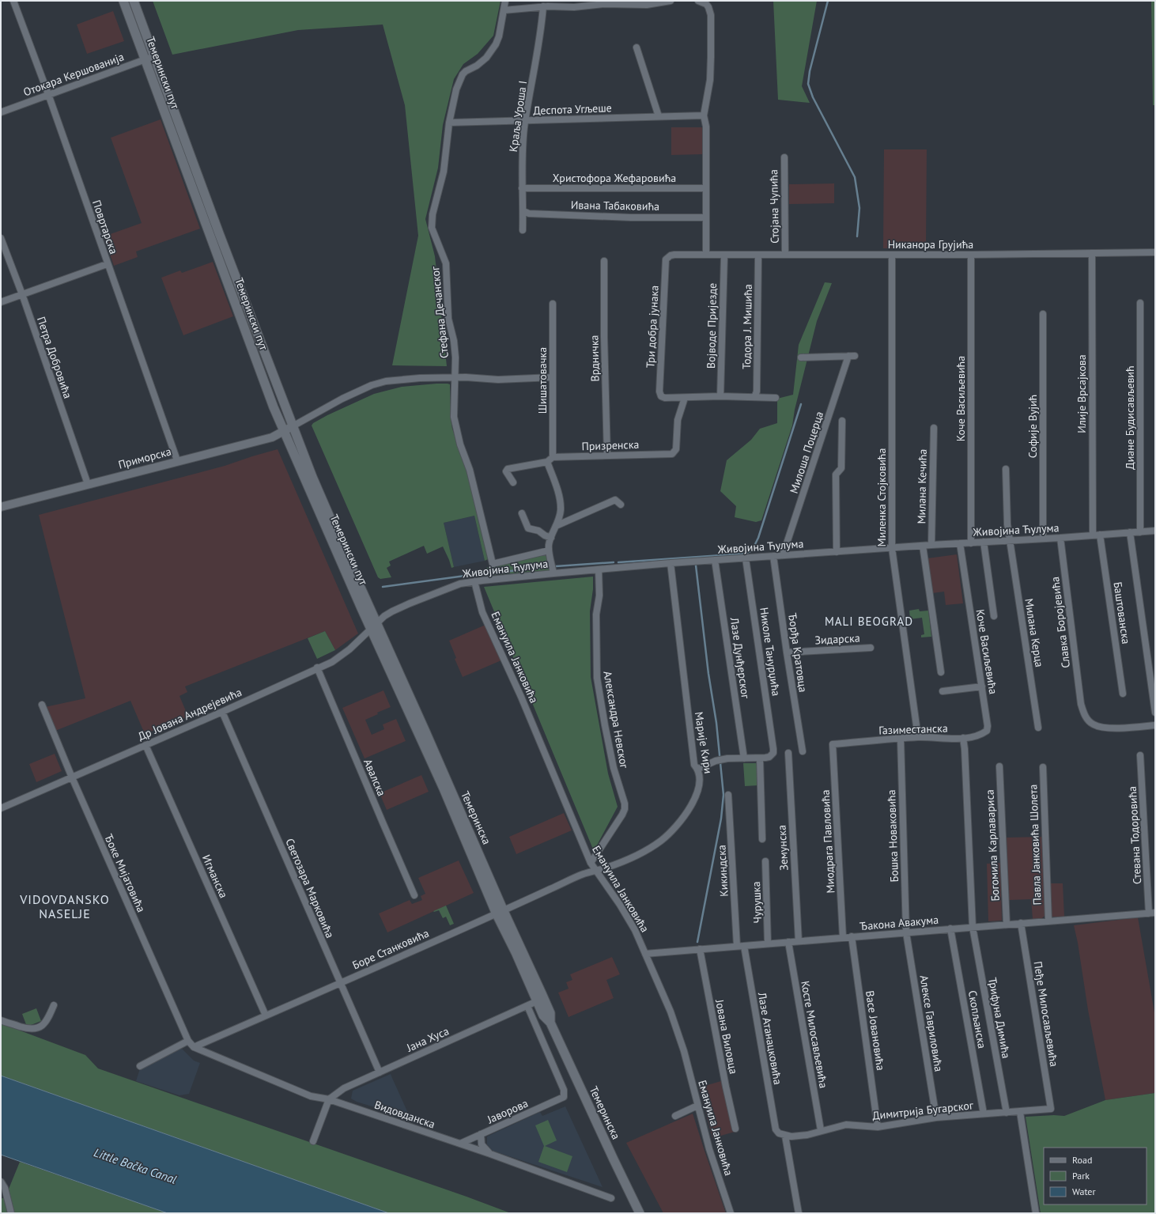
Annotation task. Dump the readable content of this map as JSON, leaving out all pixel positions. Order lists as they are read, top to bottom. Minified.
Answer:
{"streets":{"main road":["Темерински пут","Темеринска"],"street":["Отокара Кершованија","Деспота Угљеше","Краља Уроша I","Христофора Жефаровића","Ивана Табаковића","Стојана Чупића","Повртарска","Никанора Грујића","Стефана Дечанског","Војводе Пријезде","Три добра јунака","Тодора Ј. Мишића","Петра Добровића","Врдничка","Шишатовачка","Илије Врсајкова","Коче Васиљевића","Диане Будисављевић","Софије Вујић","Призренска","Милоша Поцерца","Приморска","Милана Кечића","Миленка Стојковића","Живојина Ћулума","Баштованска","Славка Боројевића","Милана Керца","Зидарска","Николе Танурџића","Ђорђа Кратовца","Емануила Јанковића","Лазе Дунђерског","Др Јована Андрејевића","Александра Невског","Газиместанска","Марије Кири","Авалска","Стевана Тодоровића","Бошка Новаковића","Миодрага Павловића","Павла Јанковића Шолета","Богомила Карлавариса","Земунска","Кикиндска","Ђоке Мијатовића","Игманска","Светозара Марковића","Чурушка","Ђакона Авакума","Боре Станковића","Пеђе Милосављевића","Трифуна Димића","Скопљанска","Алексе Гавриловића","Васе Јовановића","Косте Милосављевића","Јована Виловца","Лазе Атанацковића","Јана Хуса","Димитрија Бугарског","Јаворова","Видовданска"]},"crossings":[["Темерински пут","Отокара Кершованија"],["Темерински пут","Приморска"],["Темерински пут","Живојина Ћулума"],["Темерински пут","Др Јована Андрејевића"],["Темерински пут","Темеринска"],["Отокара Кершованија","Повртарска"],["Деспота Угљеше","Краља Уроша I"],["Деспота Угљеше","Стефана Дечанског"],["Краља Уроша I","Христофора Жефаровића"],["Краља Уроша I","Ивана Табаковића"],["Стојана Чупића","Никанора Грујића"],["Повртарска","Приморска"],["Никанора Грујића","Војводе Пријезде"],["Никанора Грујића","Три добра јунака"],["Никанора Грујића","Тодора Ј. Мишића"],["Никанора Грујића","Илије Врсајкова"],["Никанора Грујића","Коче Васиљевића"],["Никанора Грујића","Миленка Стојковића"],["Три добра јунака","Призренска"],["Петра Добровића","Приморска"],["Врдничка","Призренска"],["Шишатовачка","Призренска"],["Илије Врсајкова","Живојина Ћулума"],["Коче Васиљевића","Живојина Ћулума"],["Коче Васиљевића","Газиместанска"],["Диане Будисављевић","Живојина Ћулума"],["Софије Вујић","Живојина Ћулума"],["Милоша Поцерца","Живојина Ћулума"],["Милана Кечића","Живојина Ћулума"],["Миленка Стојковића","Живојина Ћулума"],["Миленка Стојковића","Газиместанска"],["Живојина Ћулума","Баштованска"],["Живојина Ћулума","Славка Боројевића"],["Живојина Ћулума","Милана Керца"],["Живојина Ћулума","Николе Танурџића"],["Живојина Ћулума","Ђорђа Кратовца"],["Живојина Ћулума","Емануила Јанковића"],["Живојина Ћулума","Лазе Дунђерског"],["Живојина Ћулума","Др Јована Андрејевића"],["Живојина Ћулума","Александра Невског"],["Живојина Ћулума","Марије Кири"],["Живојина Ћулума","Темеринска"],["Зидарска","Ђорђа Кратовца"],["Емануила Јанковића","Александра Невског"],["Емануила Јанковића","Марије Кири"],["Емануила Јанковића","Ђакона Авакума"],["Емануила Јанковића","Боре Станковића"],["Др Јована Андрејевића","Авалска"],["Др Јована Андрејевића","Темеринска"],["Др Јована Андрејевића","Ђоке Мијатовића"],["Др Јована Андрејевића","Игманска"],["Др Јована Андрејевића","Светозара Марковића"],["Газиместанска","Бошка Новаковића"],["Газиместанска","Миодрага Павловића"],["Газиместанска","Трифуна Димића"],["Марије Кири","Боре Станковића"],["Темеринска","Боре Станковића"],["Темеринска","Јана Хуса"],["Стевана Тодоровића","Ђакона Авакума"],["Бошка Новаковића","Ђакона Авакума"],["Бошка Новаковића","Алексе Гавриловића"],["Миодрага Павловића","Ђакона Авакума"],["Павла Јанковића Шолета","Ђакона Авакума"],["Богомила Карлавариса","Ђакона Авакума"],["Земунска","Ђакона Авакума"],["Кикиндска","Ђакона Авакума"],["Ђоке Мијатовића","Боре Станковића"],["Ђоке Мијатовића","Видовданска"],["Игманска","Боре Станковића"],["Светозара Марковића","Боре Станковића"],["Светозара Марковића","Јана Хуса"],["Чурушка","Ђакона Авакума"],["Ђакона Авакума","Пеђе Милосављевића"],["Ђакона Авакума","Трифуна Димића"],["Ђакона Авакума","Скопљанска"],["Ђакона Авакума","Алексе Гавриловића"],["Ђакона Авакума","Васе Јовановића"],["Ђакона Авакума","Косте Милосављевића"],["Ђакона Авакума","Јована Виловца"],["Ђакона Авакума","Лазе Атанацковића"],["Боре Станковића","Видовданска"],["Пеђе Милосављевића","Димитрија Бугарског"],["Трифуна Димића","Димитрија Бугарског"],["Скопљанска","Димитрија Бугарског"],["Алексе Гавриловића","Димитрија Бугарског"],["Васе Јовановића","Димитрија Бугарског"],["Косте Милосављевића","Димитрија Бугарског"],["Лазе Атанацковића","Димитрија Бугарског"],["Јана Хуса","Јаворова"],["Јана Хуса","Видовданска"],["Јаворова","Видовданска"]],"districts":["MALI BEOGRAD","VIDOVDANSKO NASELJE"],"water":["Little Bačka Canal"],"legend":["Road","Park","Water"]}
